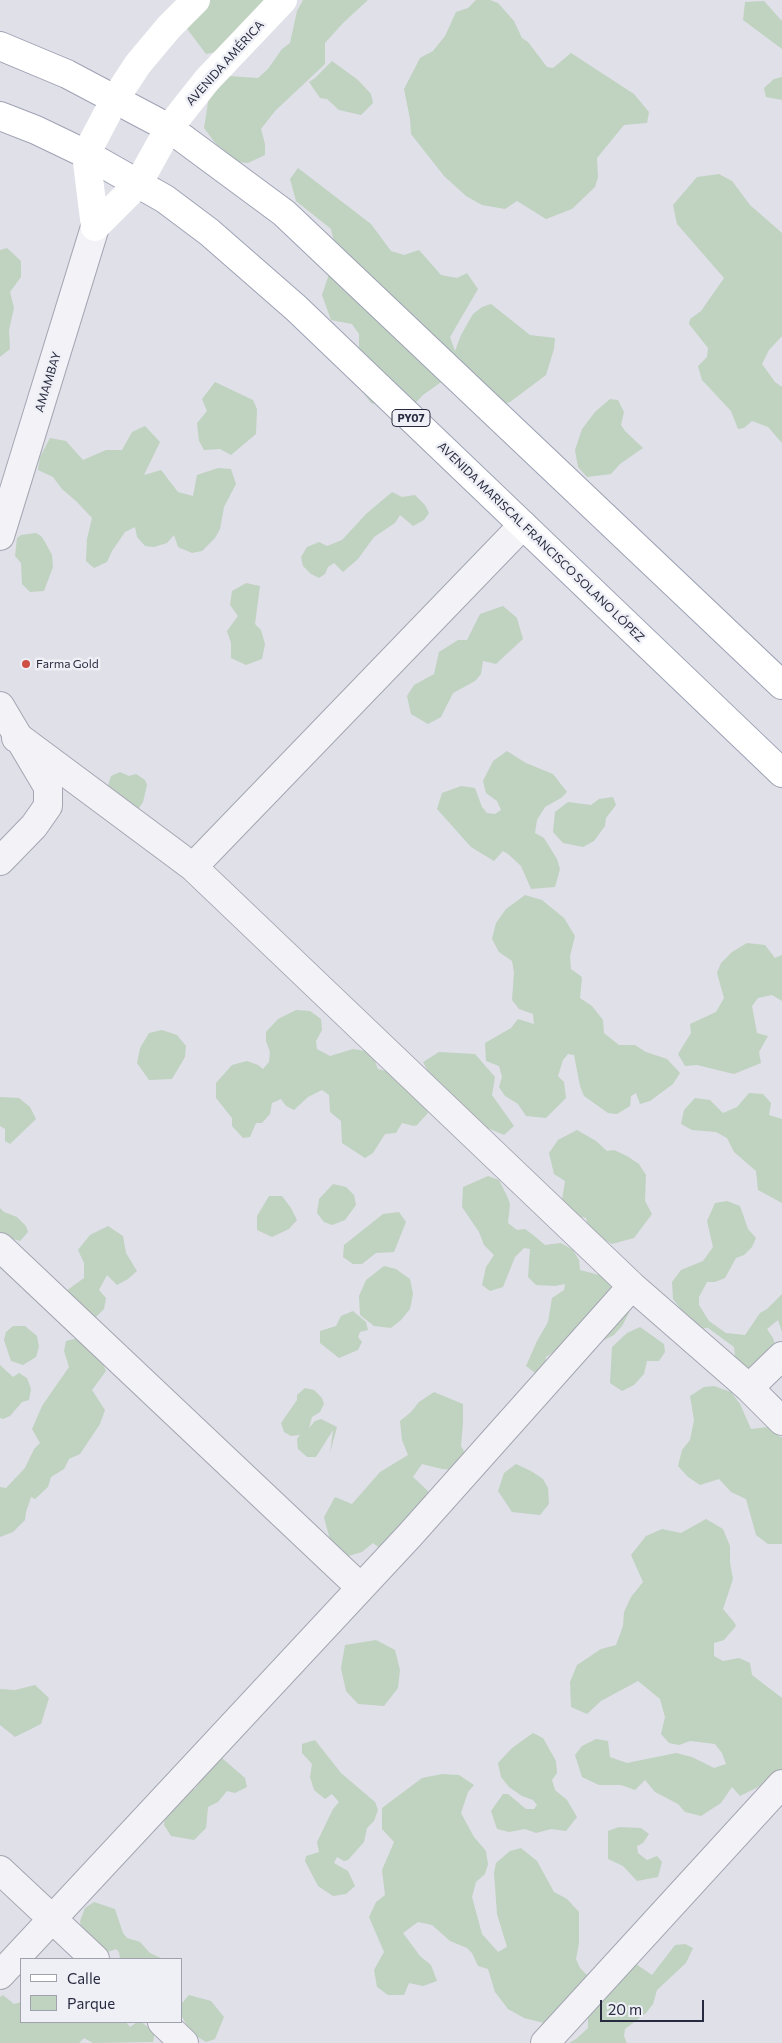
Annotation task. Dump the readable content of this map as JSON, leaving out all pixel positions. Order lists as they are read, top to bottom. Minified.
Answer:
{"streets":{"main road":["AVENIDA AMÉRICA","PY07","AVENIDA MARISCAL FRANCISCO SOLANO LÓPEZ"],"street":["AMAMBAY"]},"crossings":[["AVENIDA AMÉRICA","AMAMBAY"],["AVENIDA AMÉRICA","AVENIDA MARISCAL FRANCISCO SOLANO LÓPEZ"]],"places":["Farma Gold"],"legend":["Calle","Parque"],"scale_bar":"20 m"}
